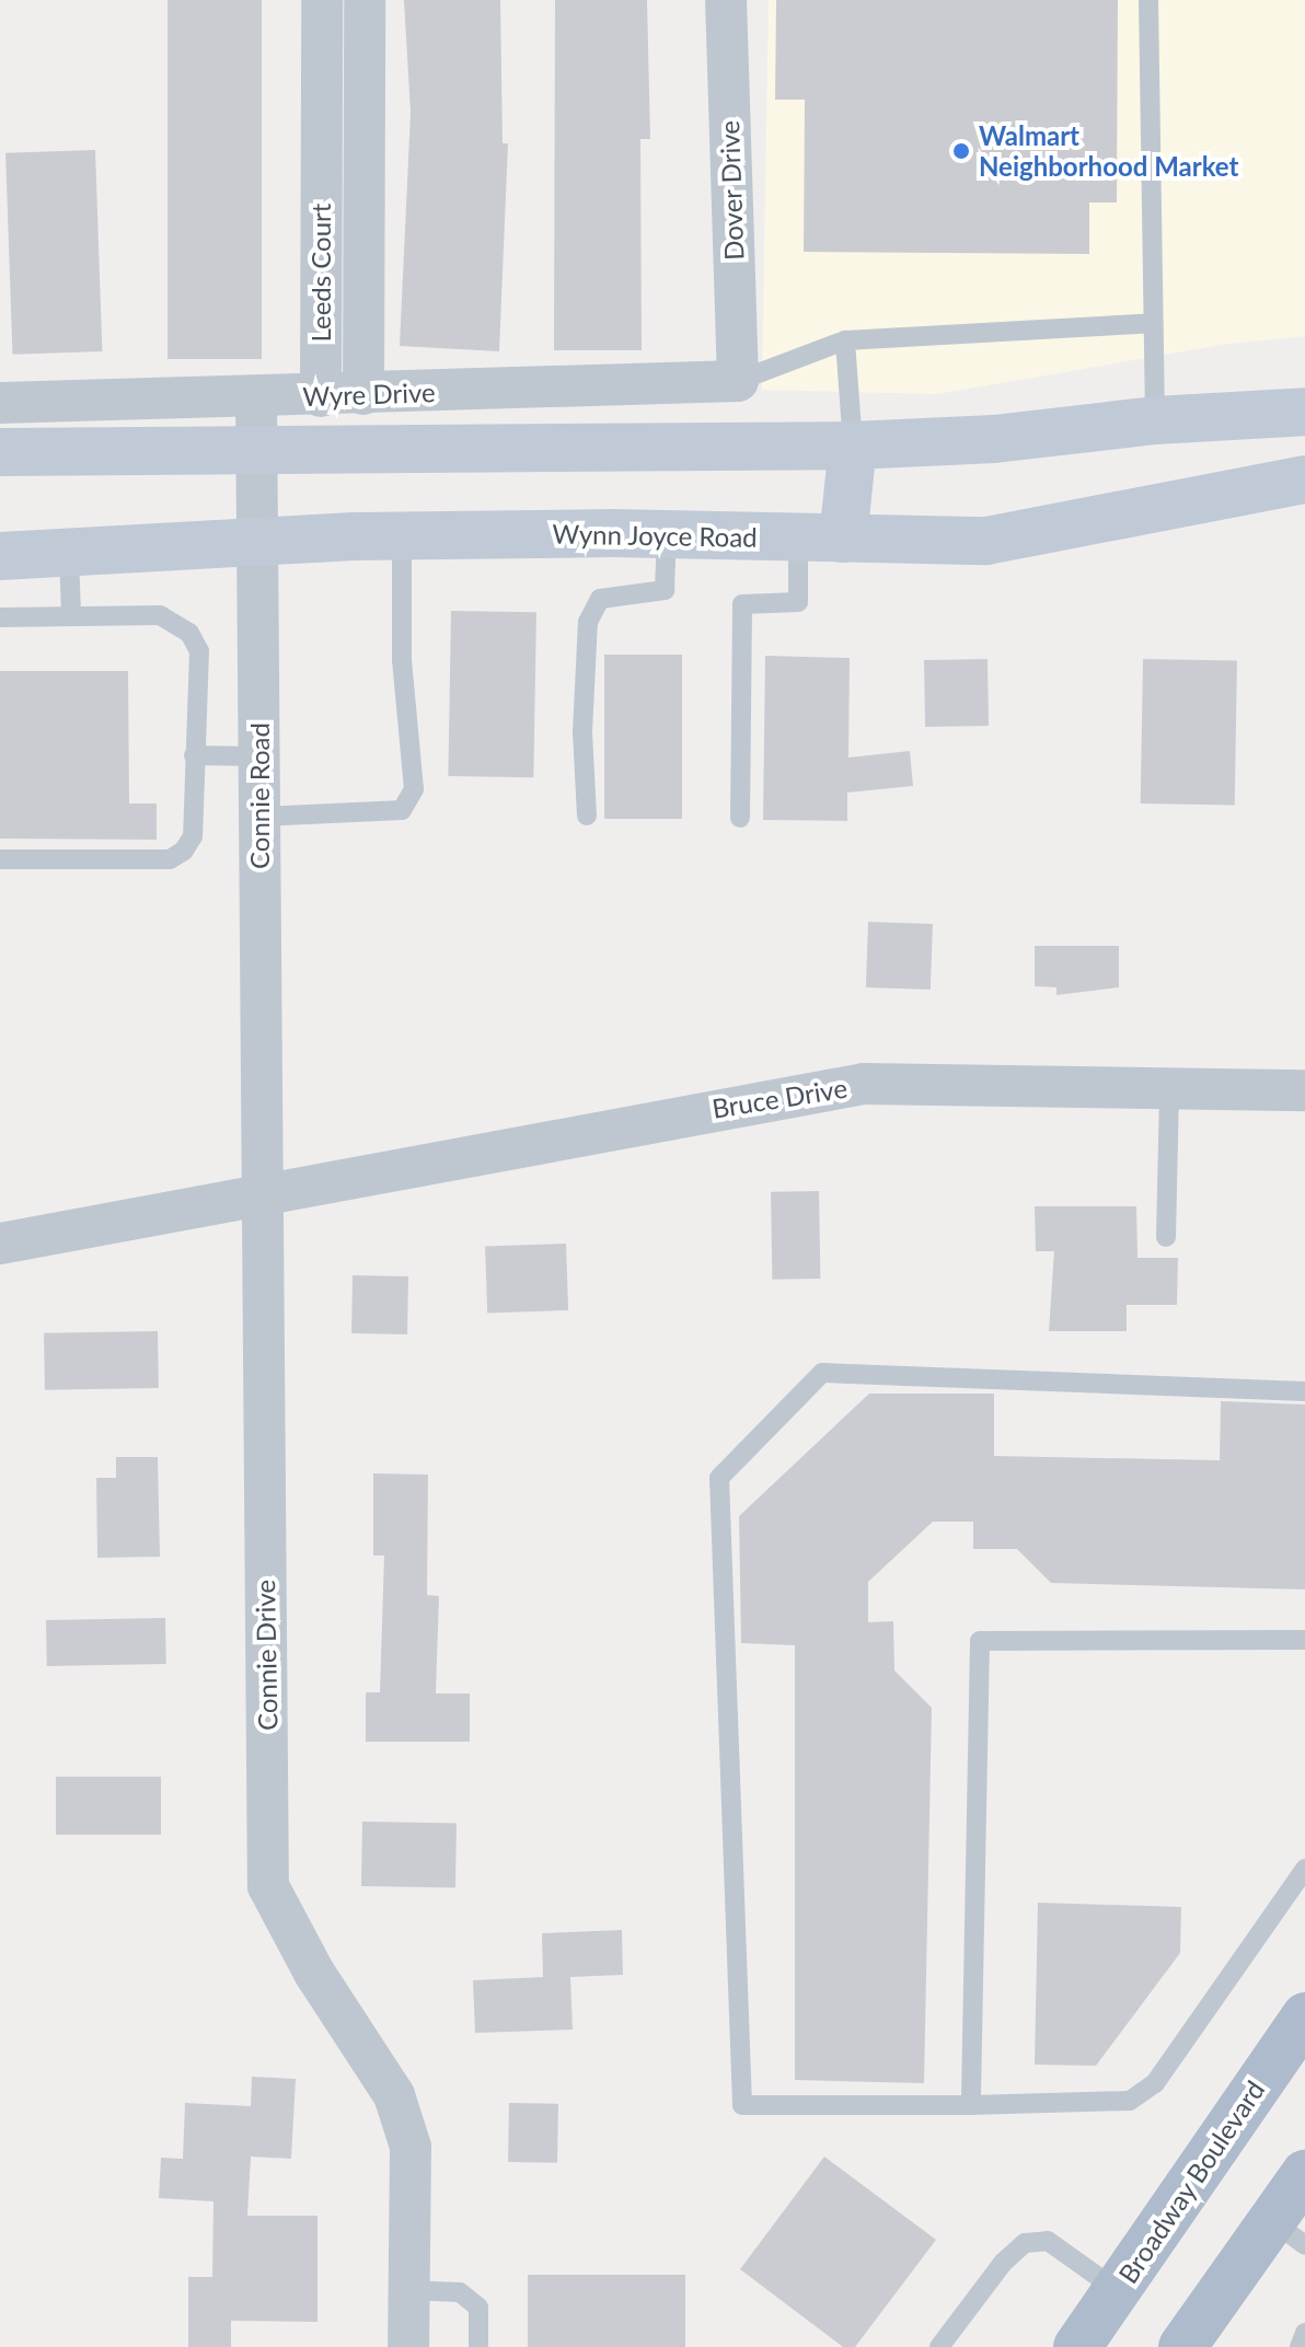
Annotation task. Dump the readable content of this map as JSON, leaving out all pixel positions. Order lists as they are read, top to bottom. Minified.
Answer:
{"streets":{"main road":["Wynn Joyce Road","Broadway Boulevard"],"street":["Dover Drive","Leeds Court","Wyre Drive","Connie Road","Bruce Drive","Connie Drive"]},"crossings":[["Dover Drive","Wyre Drive"],["Leeds Court","Wyre Drive"],["Wyre Drive","Connie Road"],["Wynn Joyce Road","Connie Road"],["Connie Road","Bruce Drive"],["Connie Road","Connie Drive"],["Bruce Drive","Connie Drive"]],"places":["Walmart Neighborhood Market"]}
